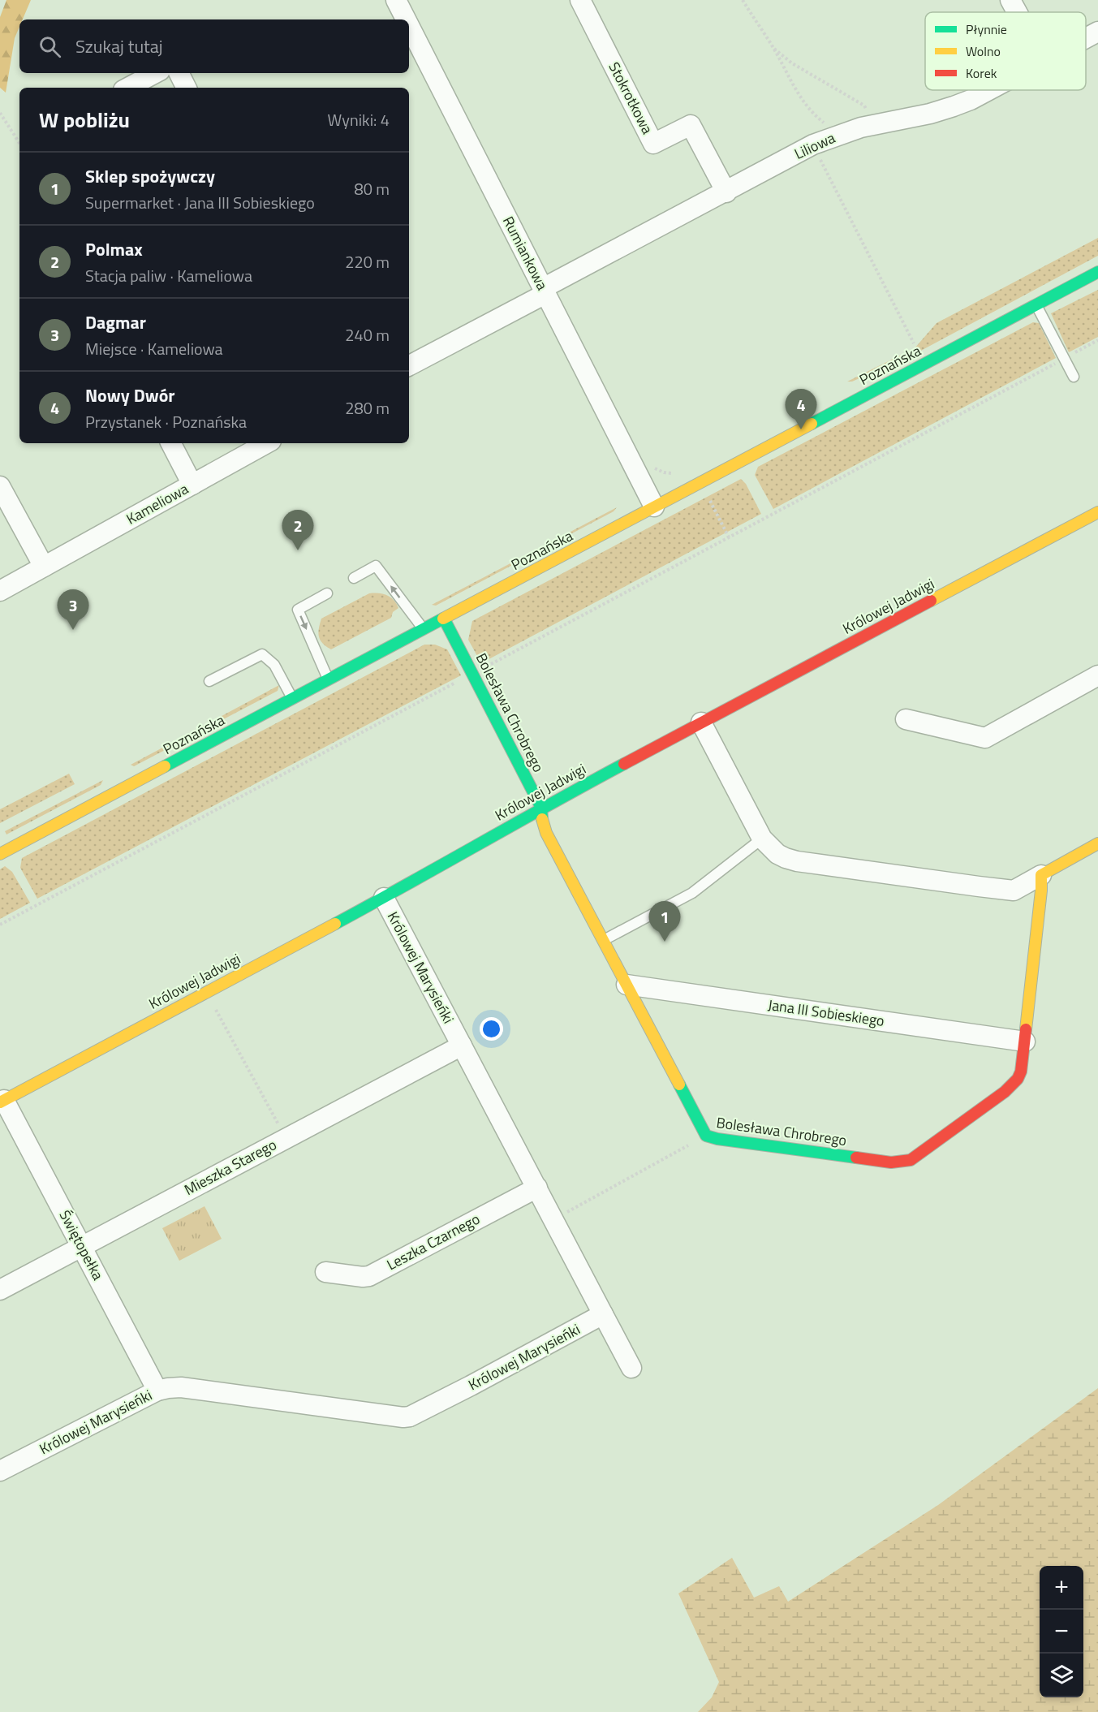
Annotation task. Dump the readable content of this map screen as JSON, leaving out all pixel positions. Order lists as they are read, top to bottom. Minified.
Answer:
{"streets":{"street":["Stokrotkowa","Liliowa","Rumiankowa","Poznańska","Kameliowa","Królowej Jadwigi","Bolesława Chrobrego","Królowej Marysieńki","Jana III Sobieskiego","Mieszka Starego","Leszka Czarnego","Świętopełka"]},"crossings":[["Stokrotkowa","Liliowa"],["Liliowa","Rumiankowa"],["Rumiankowa","Poznańska"],["Poznańska","Bolesława Chrobrego"],["Królowej Jadwigi","Bolesława Chrobrego"],["Królowej Jadwigi","Królowej Marysieńki"],["Królowej Jadwigi","Świętopełka"],["Bolesława Chrobrego","Jana III Sobieskiego"],["Królowej Marysieńki","Mieszka Starego"],["Królowej Marysieńki","Leszka Czarnego"],["Królowej Marysieńki","Świętopełka"],["Mieszka Starego","Świętopełka"]],"legend":["Płynnie","Wolno","Korek"],"page":{"search":"Szukaj tutaj","heading":["W pobliżu","Wyniki: 4"],"list":[{"mark":"1","name":"Sklep spożywczy","note":"Supermarket · Jana III Sobieskiego","value":"80 m"},{"mark":"2","name":"Polmax","note":"Stacja paliw · Kameliowa","value":"220 m"},{"mark":"3","name":"Dagmar","note":"Miejsce · Kameliowa","value":"240 m"},{"mark":"4","name":"Nowy Dwór","note":"Przystanek · Poznańska","value":"280 m"}],"pins":["4","2","3","1"],"map_buttons":["+","−"]}}
